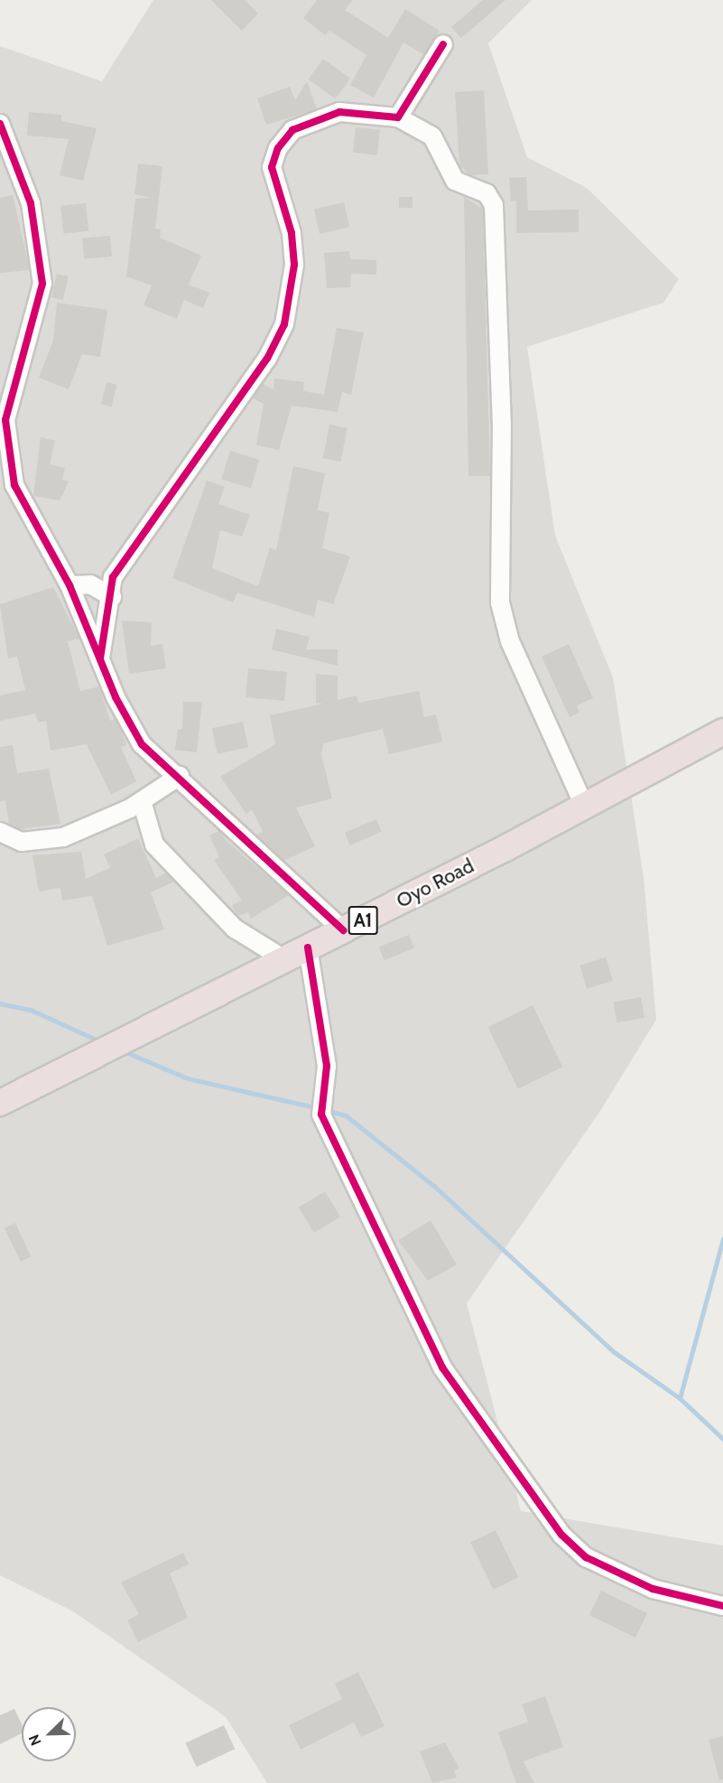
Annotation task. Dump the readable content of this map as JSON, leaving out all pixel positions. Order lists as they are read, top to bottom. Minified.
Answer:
{"streets":{"highway":["Oyo Road","A1"]},"north":"bottom left"}
